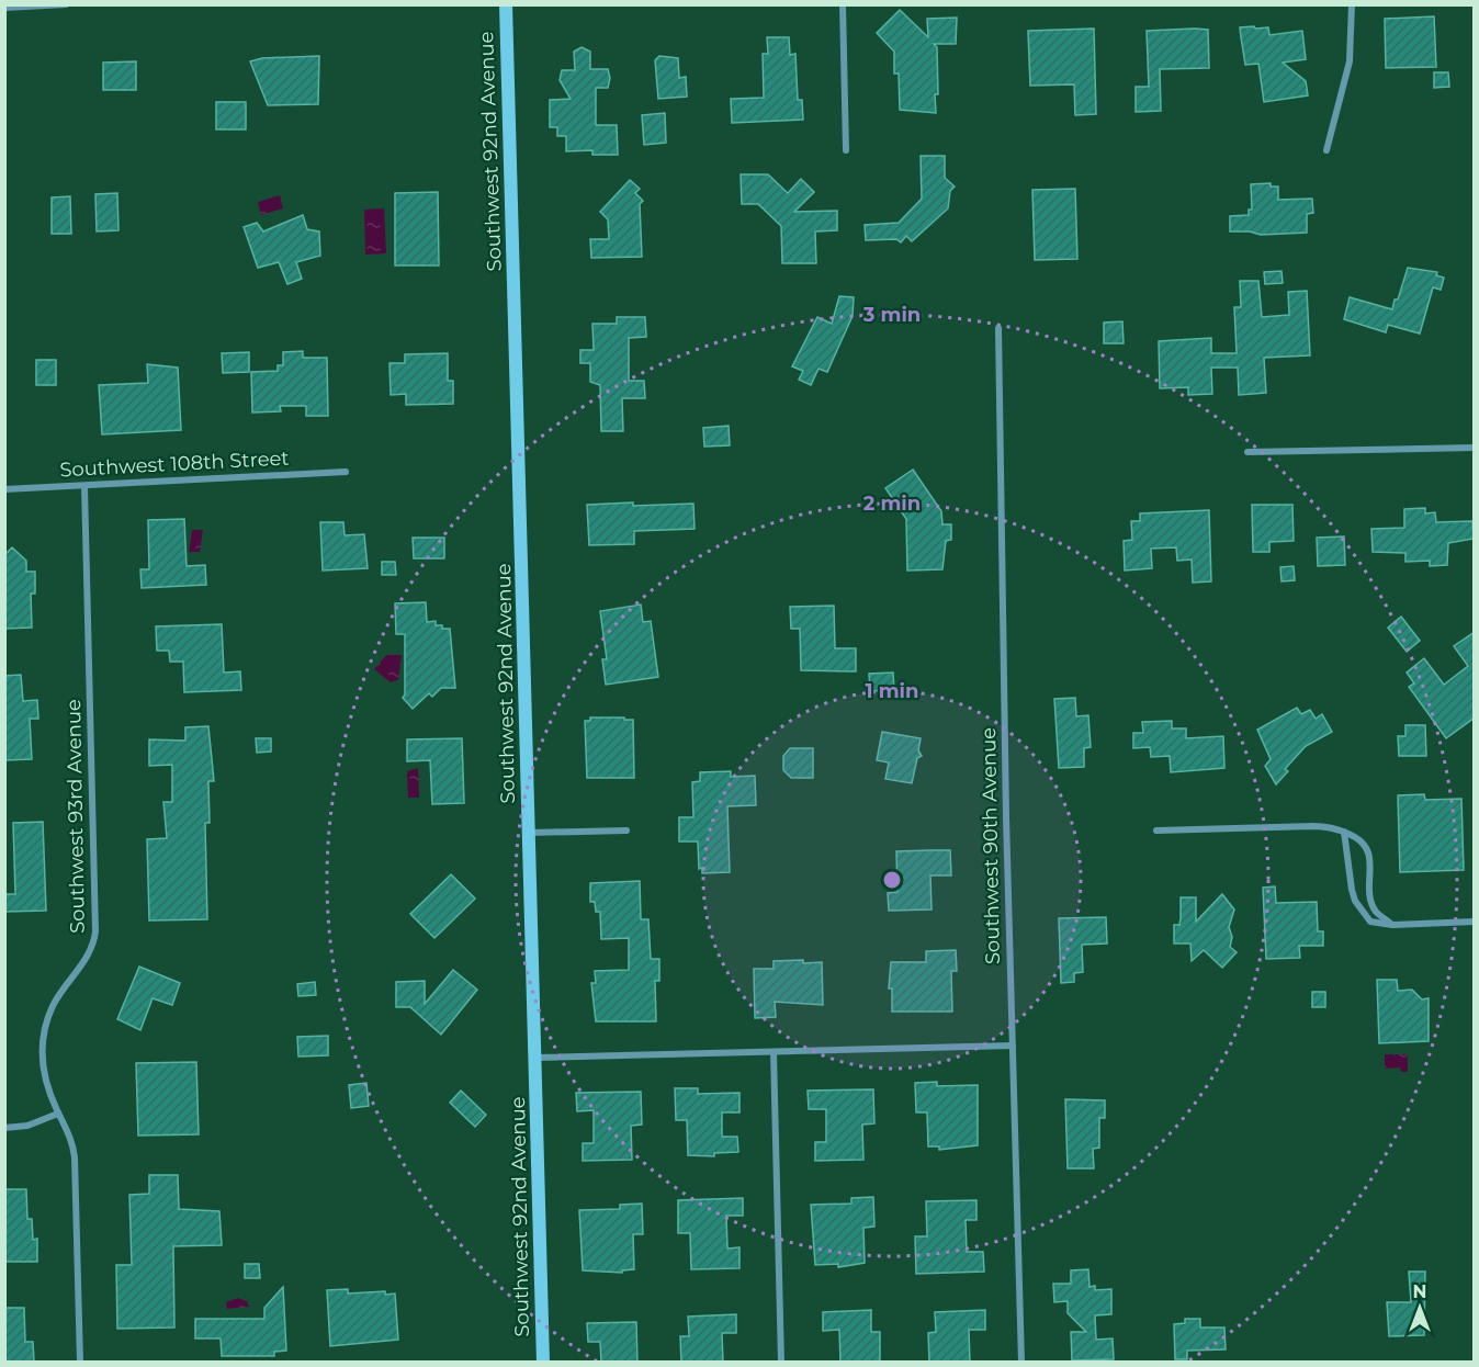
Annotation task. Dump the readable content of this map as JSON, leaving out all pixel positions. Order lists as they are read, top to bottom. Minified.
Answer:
{"streets":{"street":["Southwest 92nd Avenue","Southwest 108th Street","Southwest 93rd Avenue","Southwest 90th Avenue"]},"crossings":[["Southwest 108th Street","Southwest 93rd Avenue"]],"north":"top","rings":["3 min","2 min","1 min"]}
